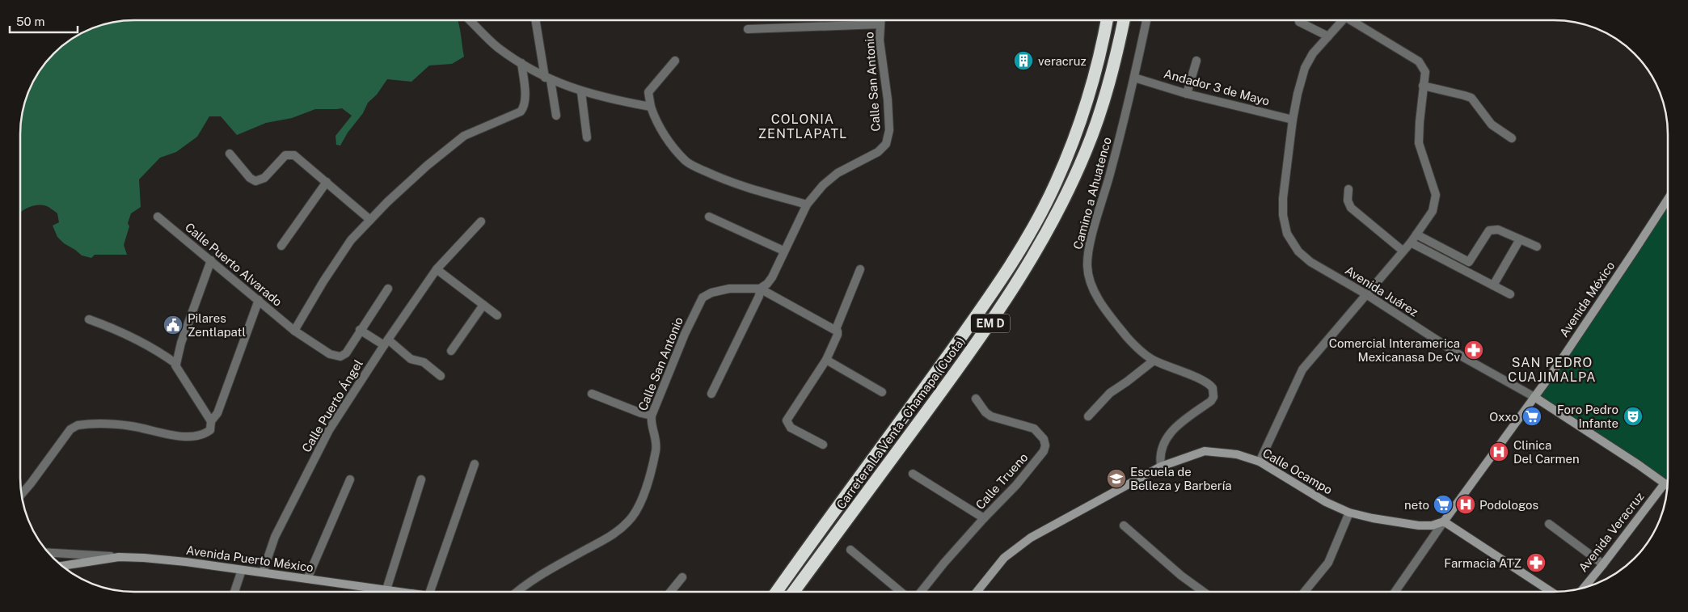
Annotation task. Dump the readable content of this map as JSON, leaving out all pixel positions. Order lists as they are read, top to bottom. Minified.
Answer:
{"streets":{"highway":["EM D","Carretera La Venta - Chamapa (Cuota)"],"main road":["Avenida Juárez","Avenida México","Calle Ocampo","Avenida Veracruz","Avenida Puerto México"],"street":["Calle San Antonio","Andador 3 de Mayo","Camino a Ahuatenco","Calle Puerto Alvarado","Calle Puerto Ángel","Calle Trueno"]},"crossings":[["Andador 3 de Mayo","Camino a Ahuatenco"],["Andador 3 de Mayo","Avenida Juárez"],["Camino a Ahuatenco","Calle Ocampo"],["Avenida Juárez","Avenida México"],["Avenida Juárez","Avenida Veracruz"],["Avenida México","Calle Ocampo"],["Calle Puerto Ángel","Avenida Puerto México"]],"districts":["COLONIA ZENTLAPATL","SAN PEDRO CUAJIMALPA"],"places":{"building":["veracruz"],"public building":["Pilares Zentlapatl"],"pharmacy":["Comercial Interamerica Mexicanasa De Cv","Farmacia ATZ"],"supermarket":["Oxxo","neto"],"theatre":["Foro Pedro Infante"],"hospital":["Clinica Del Carmen","Podologos"],"school or university":["Escuela de Belleza y Barbería"]},"scale_bar":"50 m"}
